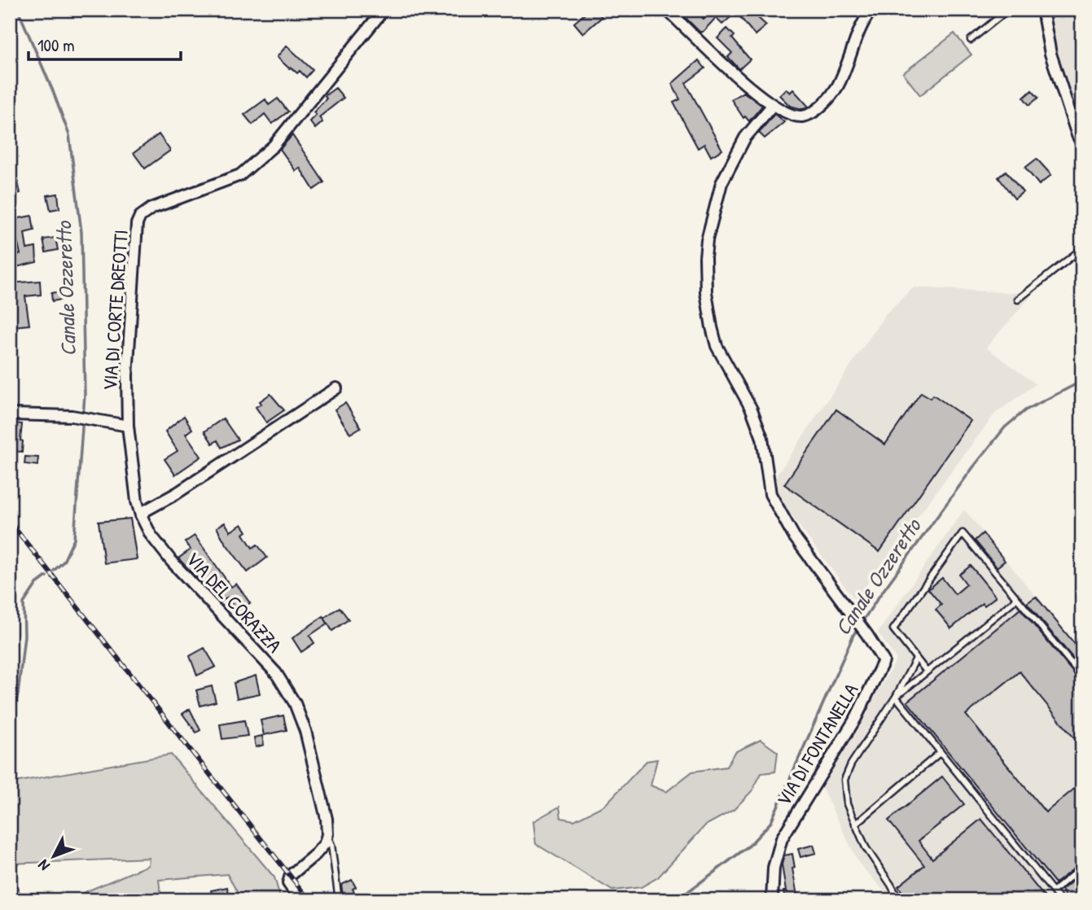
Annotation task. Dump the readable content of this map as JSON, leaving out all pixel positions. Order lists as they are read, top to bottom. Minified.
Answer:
{"streets":{"street":["VIA DI CORTE DREOTTI","VIA DEL CORAZZA","VIA DI FONTANELLA"]},"crossings":[["VIA DI CORTE DREOTTI","VIA DEL CORAZZA"]],"water":["Canale Ozzeretto"],"scale_bar":"100 m","north":"bottom left"}
